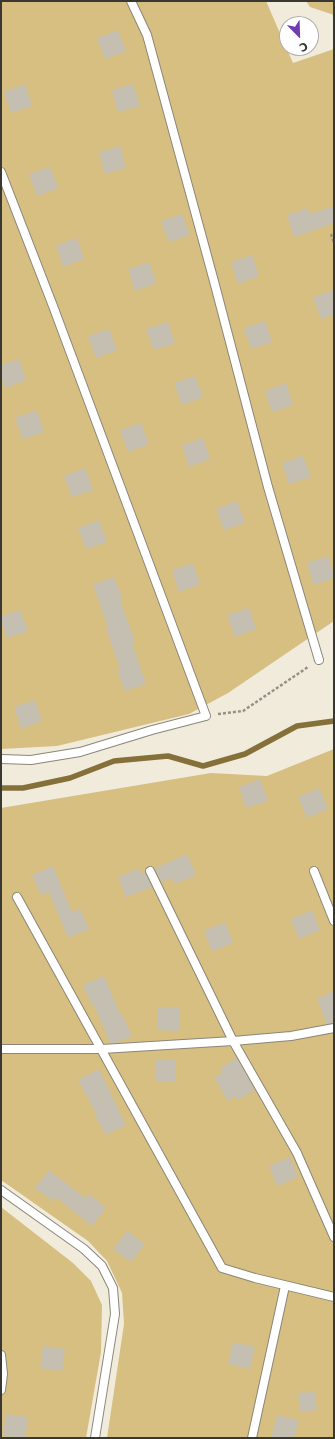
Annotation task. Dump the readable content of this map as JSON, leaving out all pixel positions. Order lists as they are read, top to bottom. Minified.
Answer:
{"north":"bottom right"}
